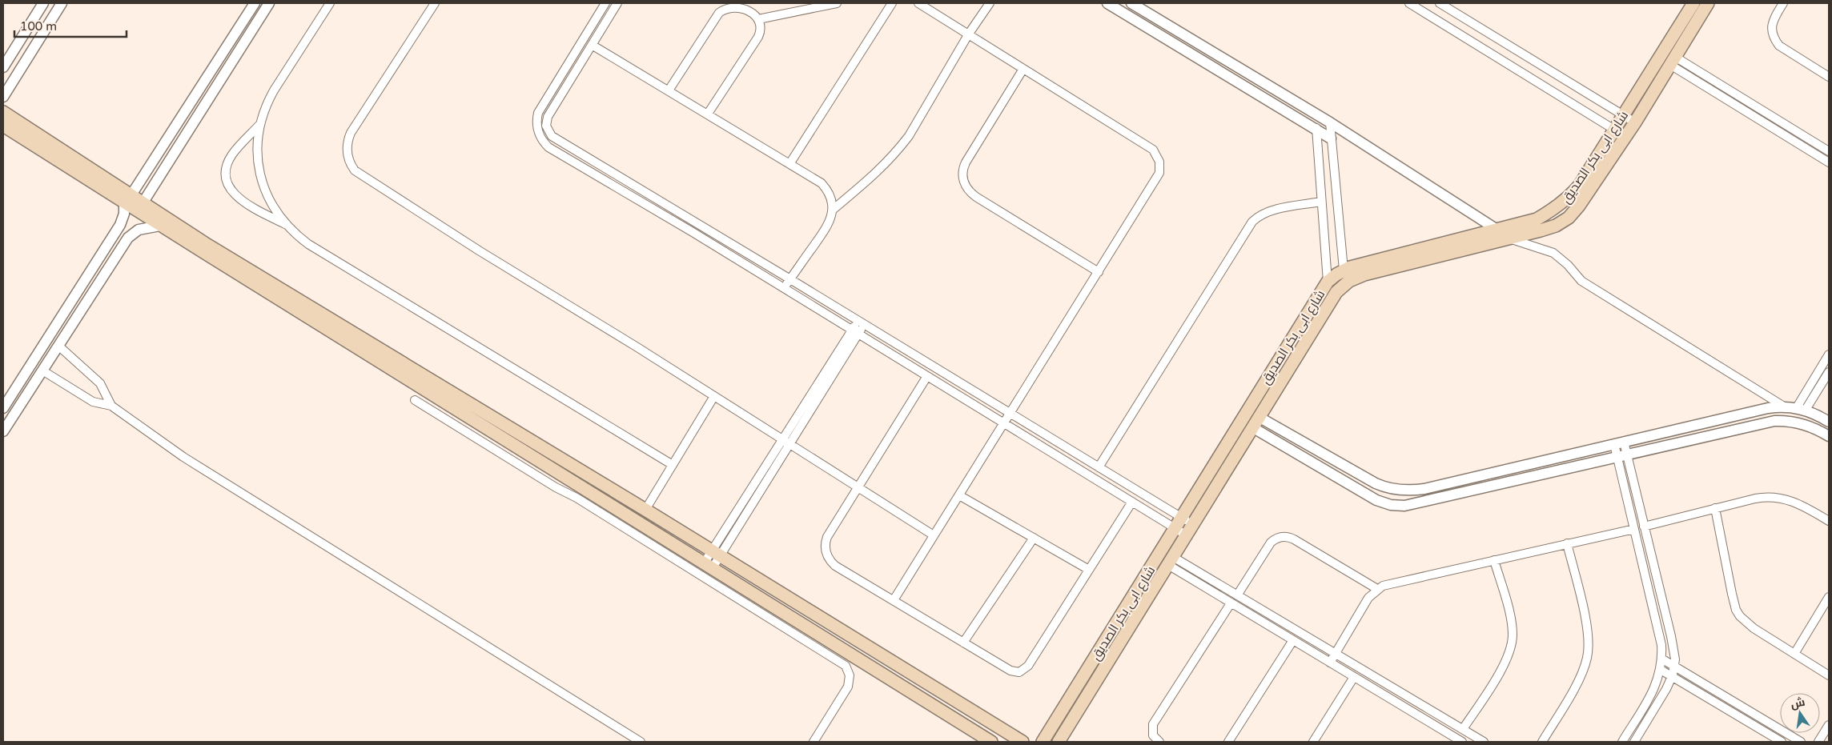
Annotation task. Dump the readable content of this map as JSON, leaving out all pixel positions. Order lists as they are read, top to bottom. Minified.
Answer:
{"streets":{"main road":["شارع ابى بكر الصديق"]},"scale_bar":"100 m","north":"top"}
